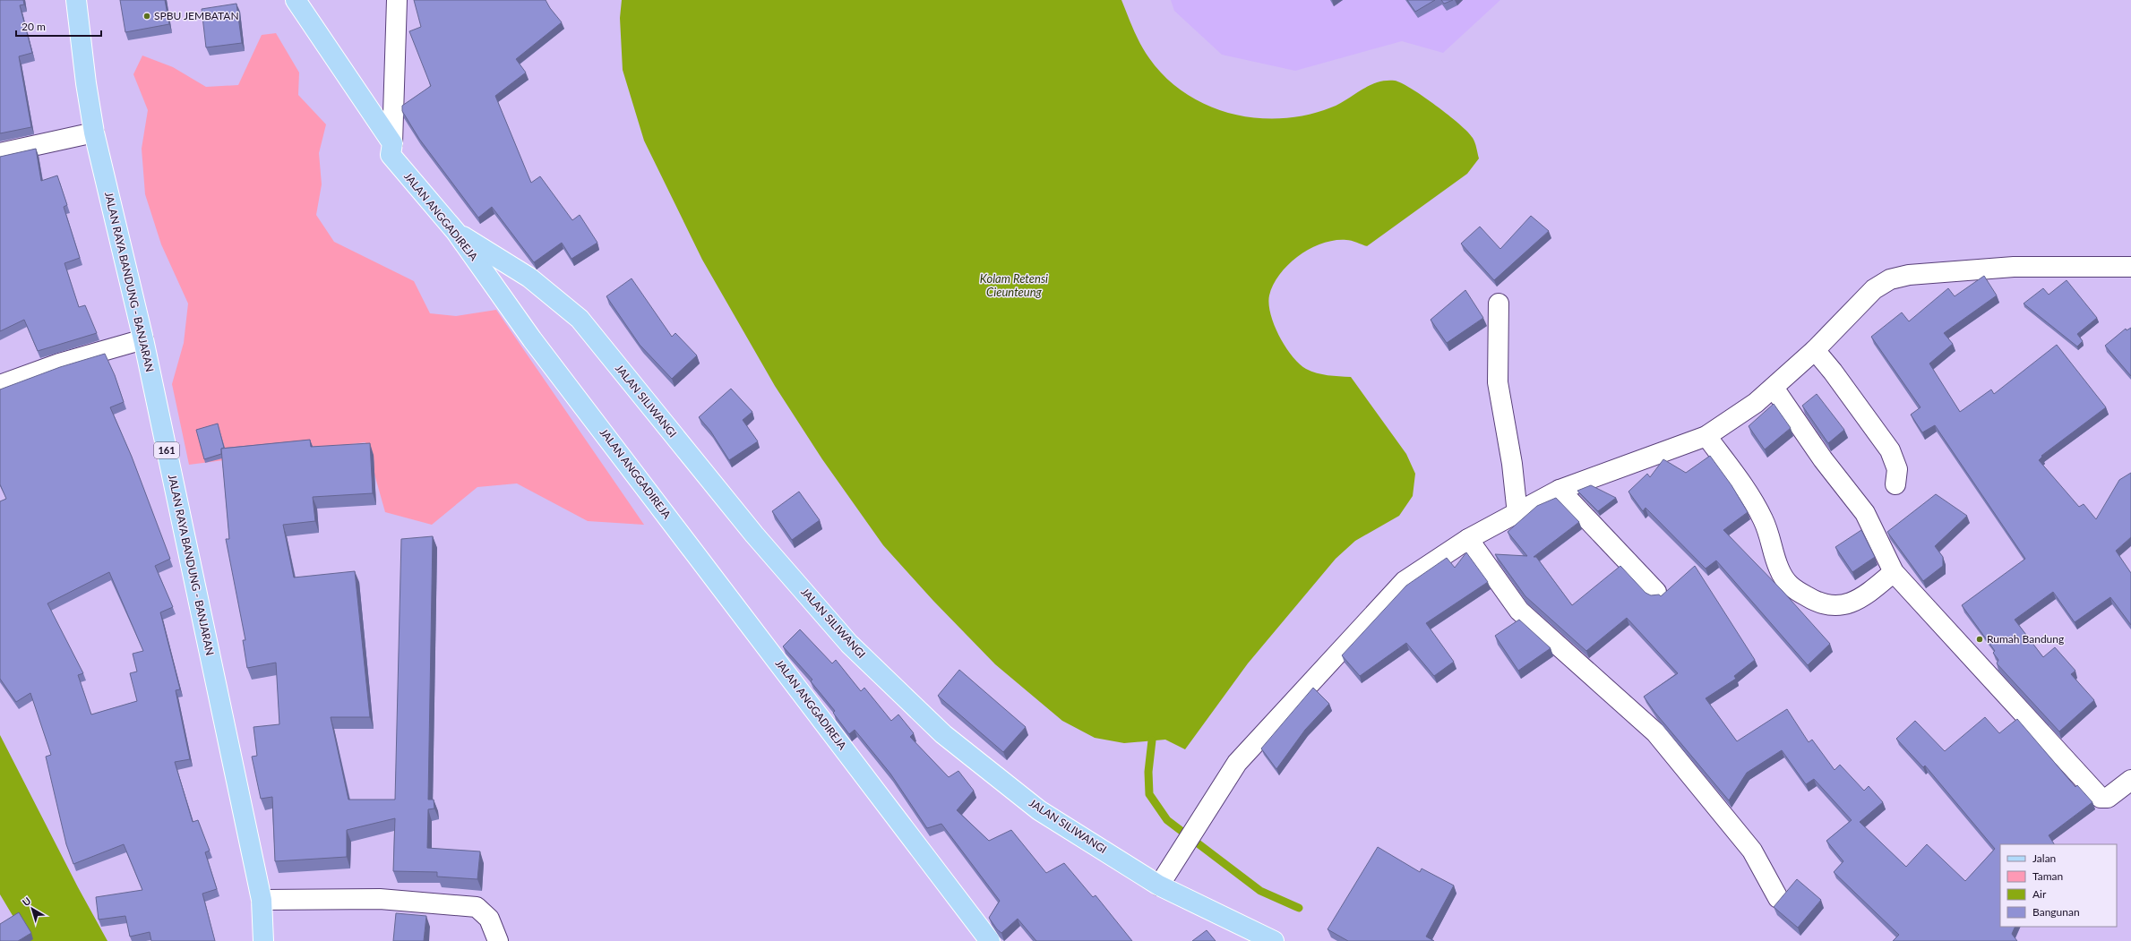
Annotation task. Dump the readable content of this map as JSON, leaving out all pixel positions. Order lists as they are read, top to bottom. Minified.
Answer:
{"streets":{"main road":["JALAN ANGGADIREJA","JALAN RAYA BANDUNG - BANJARAN","JALAN SILIWANGI","161"]},"crossings":[["JALAN ANGGADIREJA","JALAN SILIWANGI"]],"water":["Kolam Retensi Cieunteung"],"places":["SPBU JEMBATAN","Rumah Bandung"],"legend":["Jalan","Taman","Air","Bangunan"],"scale_bar":"20 m","north":"top left"}
